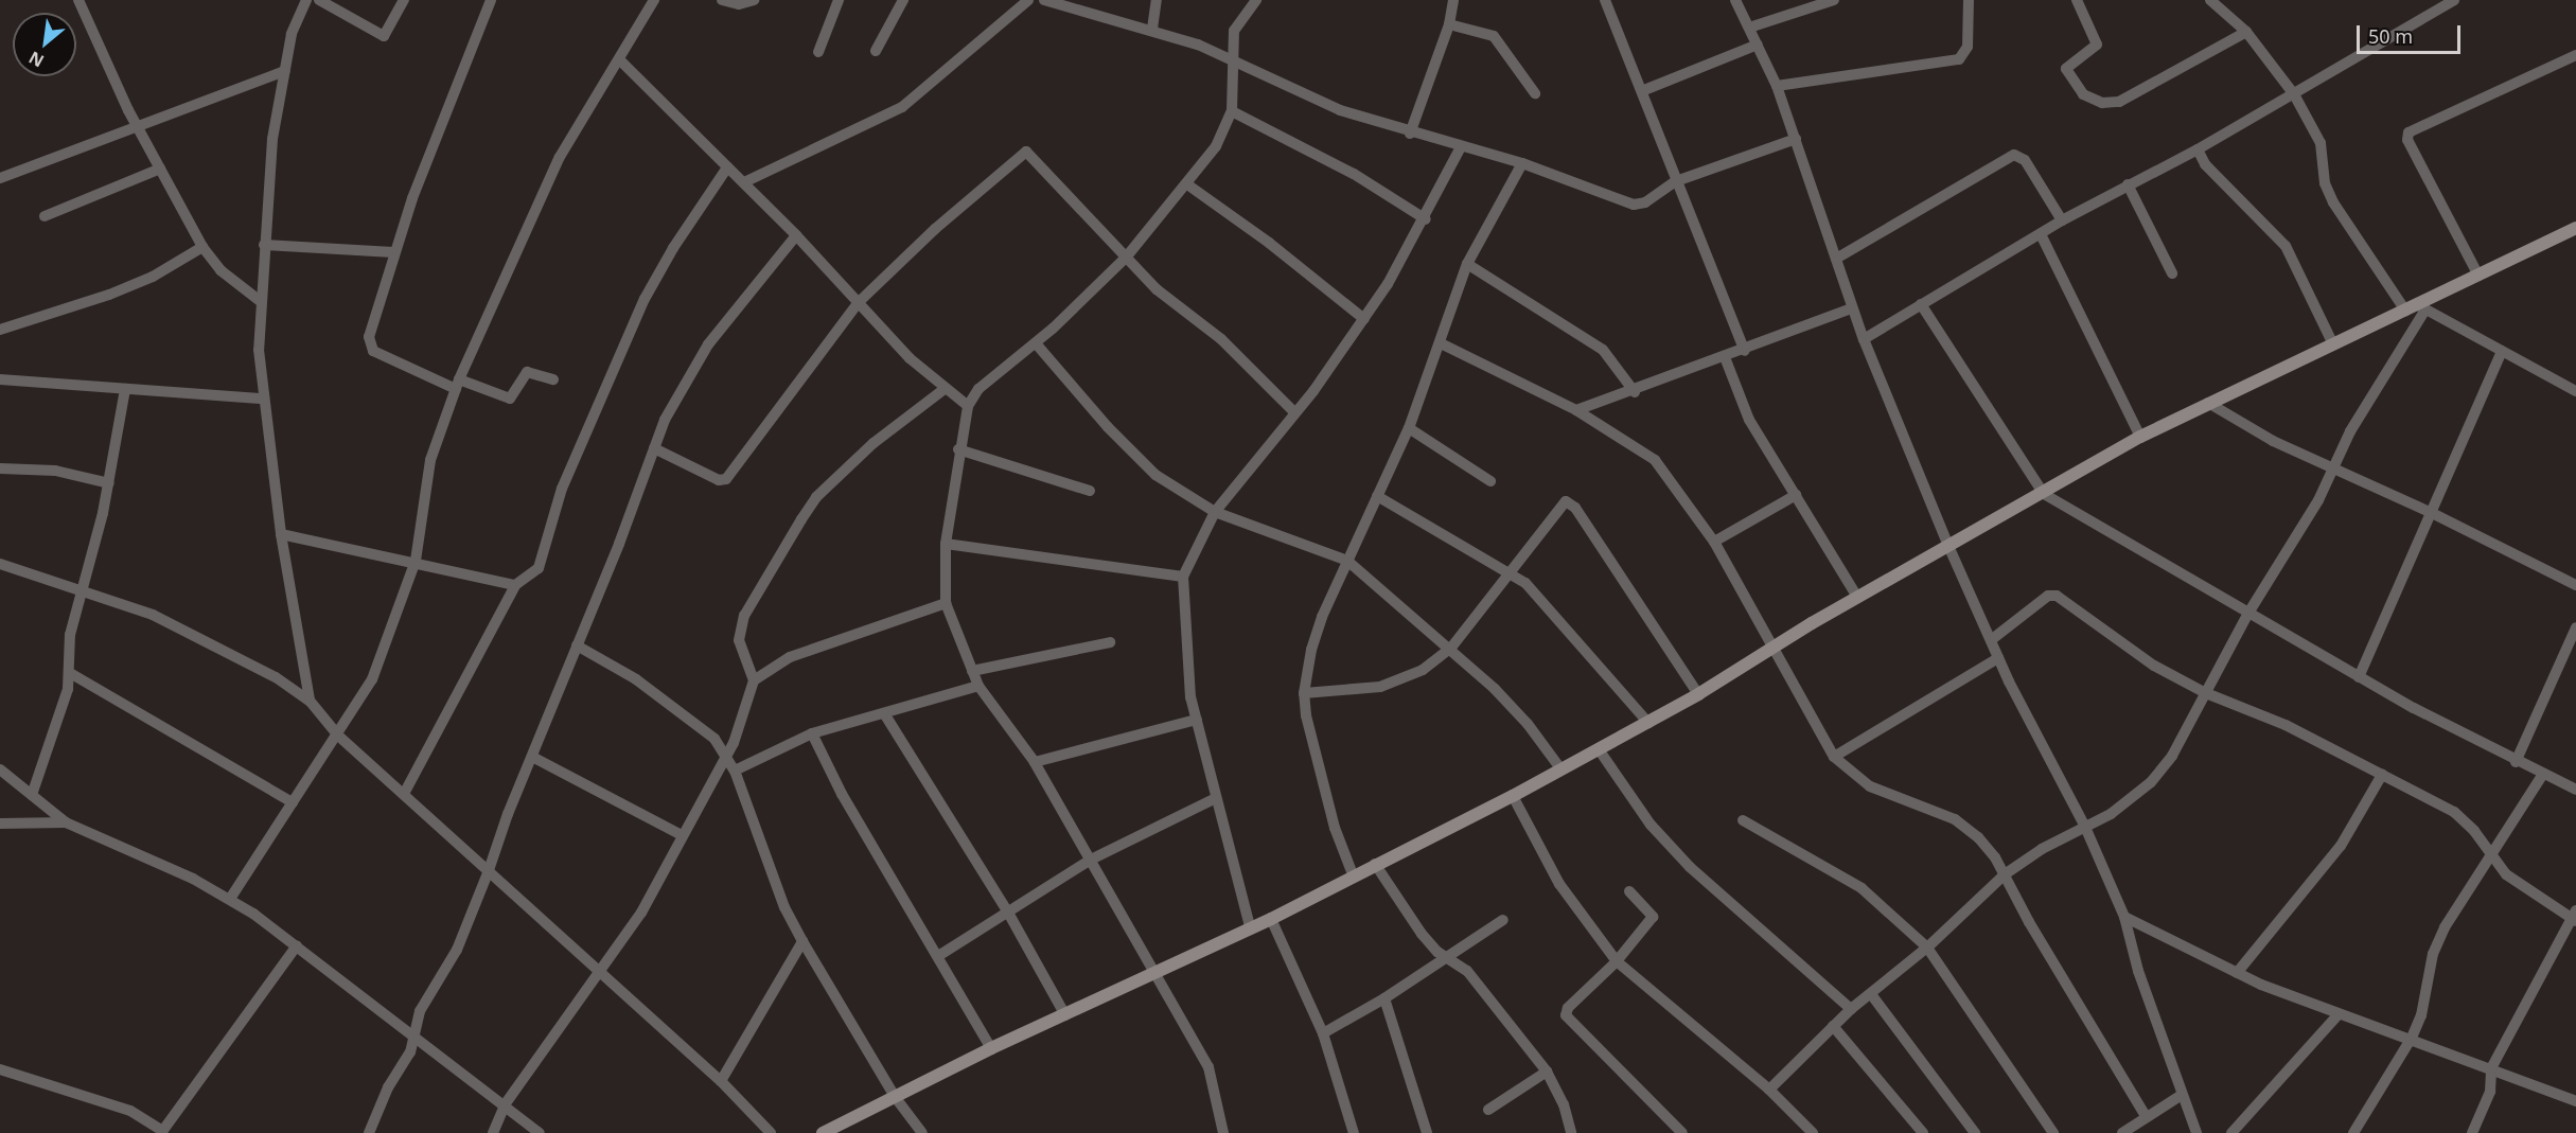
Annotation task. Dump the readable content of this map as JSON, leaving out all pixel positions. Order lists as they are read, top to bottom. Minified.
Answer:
{"scale_bar":"50 m","north":"bottom left"}
